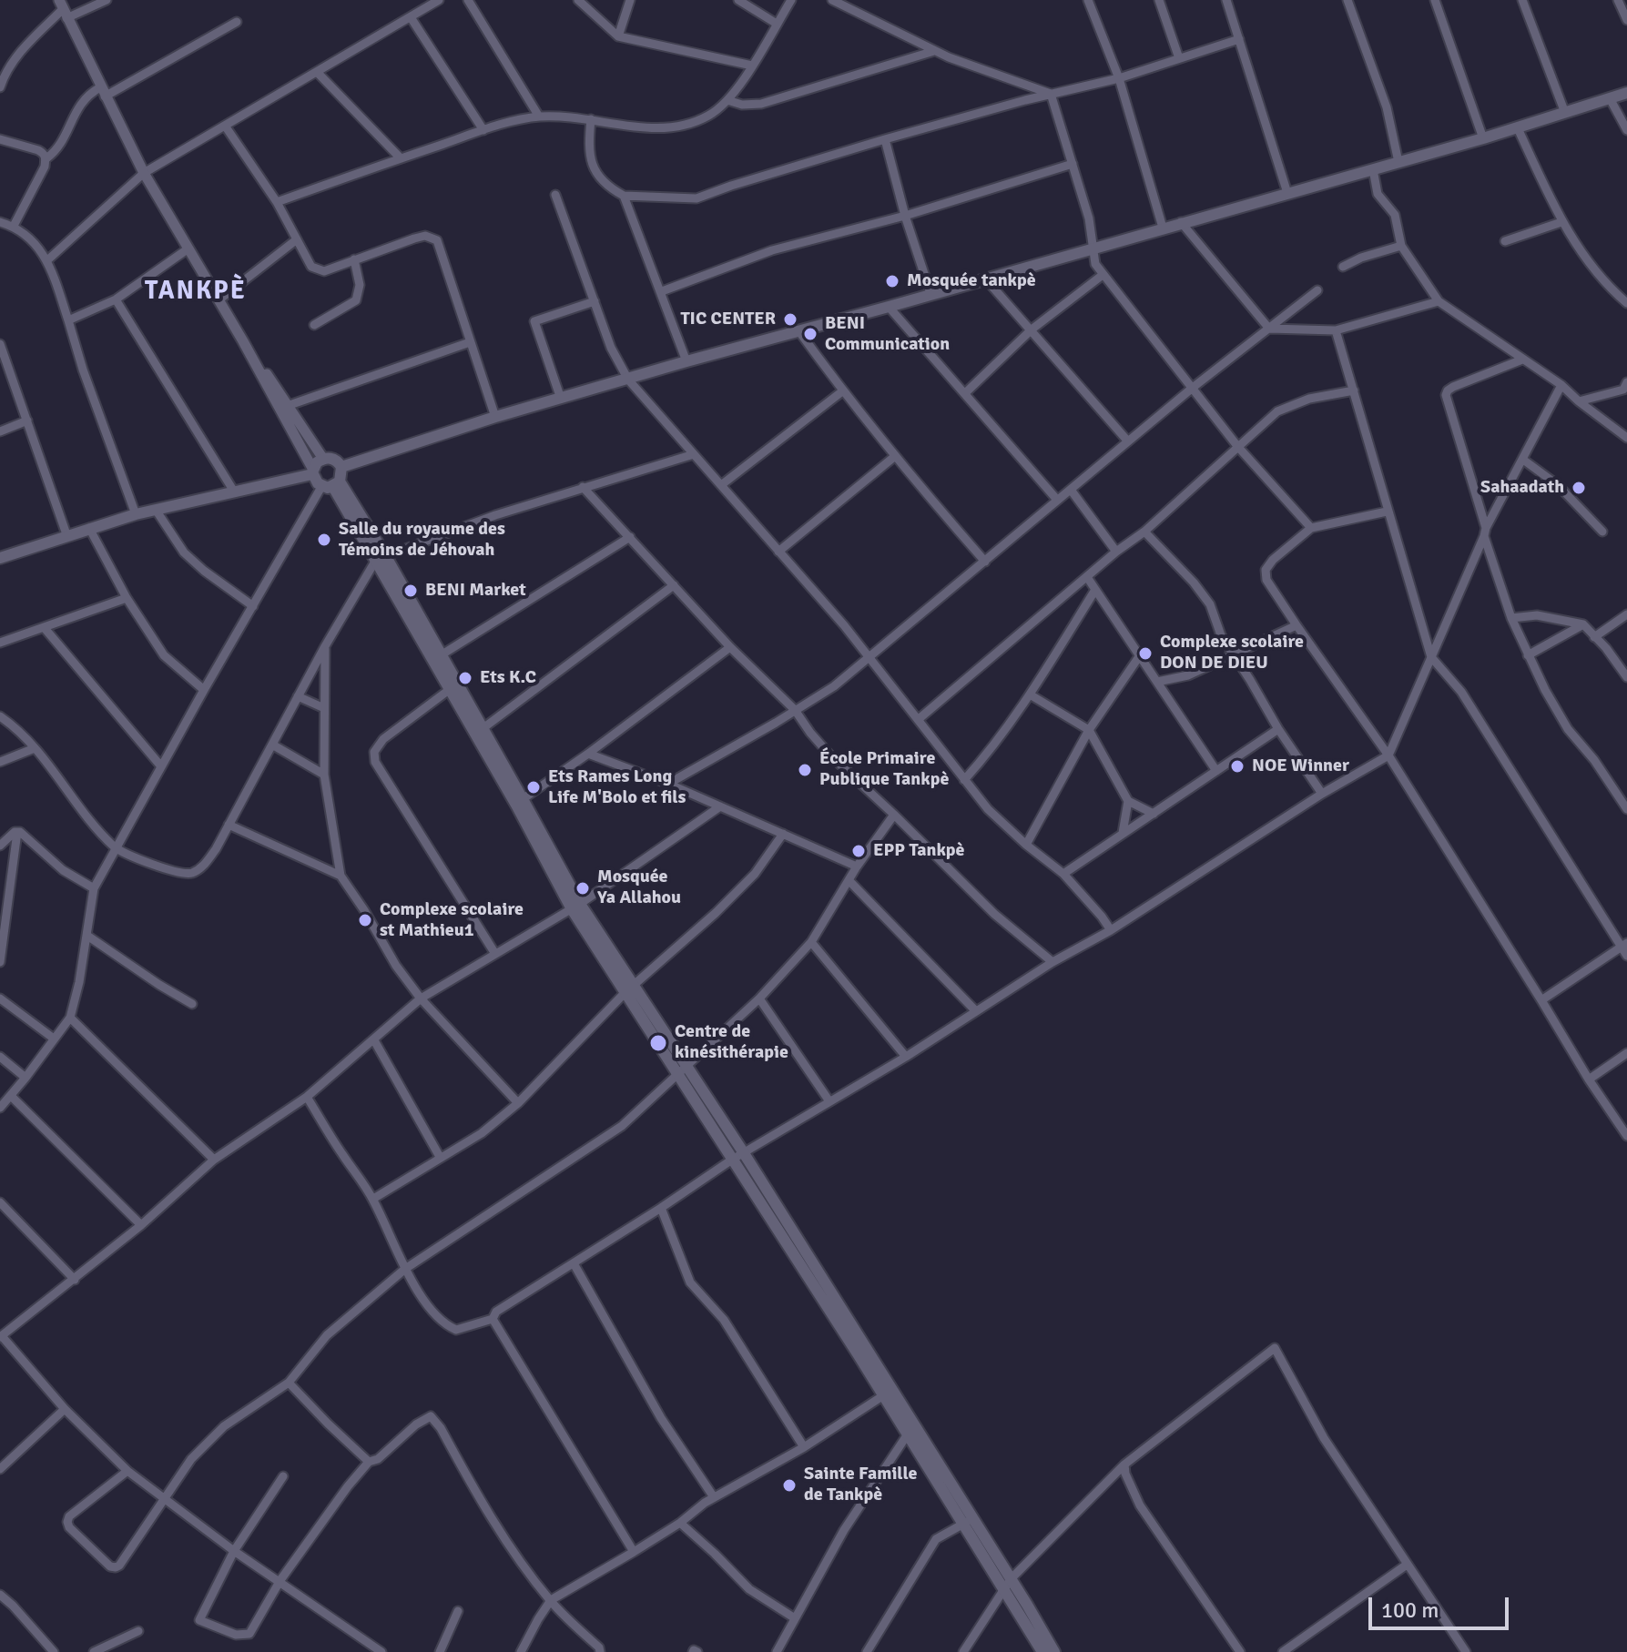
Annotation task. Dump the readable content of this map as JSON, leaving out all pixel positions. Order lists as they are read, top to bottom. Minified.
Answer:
{"districts":["TANKPÈ"],"places":["Mosquée tankpè","TIC CENTER","BENI Communication","Sahaadath","Salle du royaume des Témoins de Jéhovah","BENI Market","Complexe scolaire DON DE DIEU","Ets K.C","NOE Winner","École Primaire Publique Tankpè","Ets Rames Long Life M'Bolo et fils","EPP Tankpè","Mosquée Ya Allahou","Complexe scolaire st Mathieu1","Centre de kinésithérapie","Sainte Famille de Tankpè"],"scale_bar":"100 m"}
